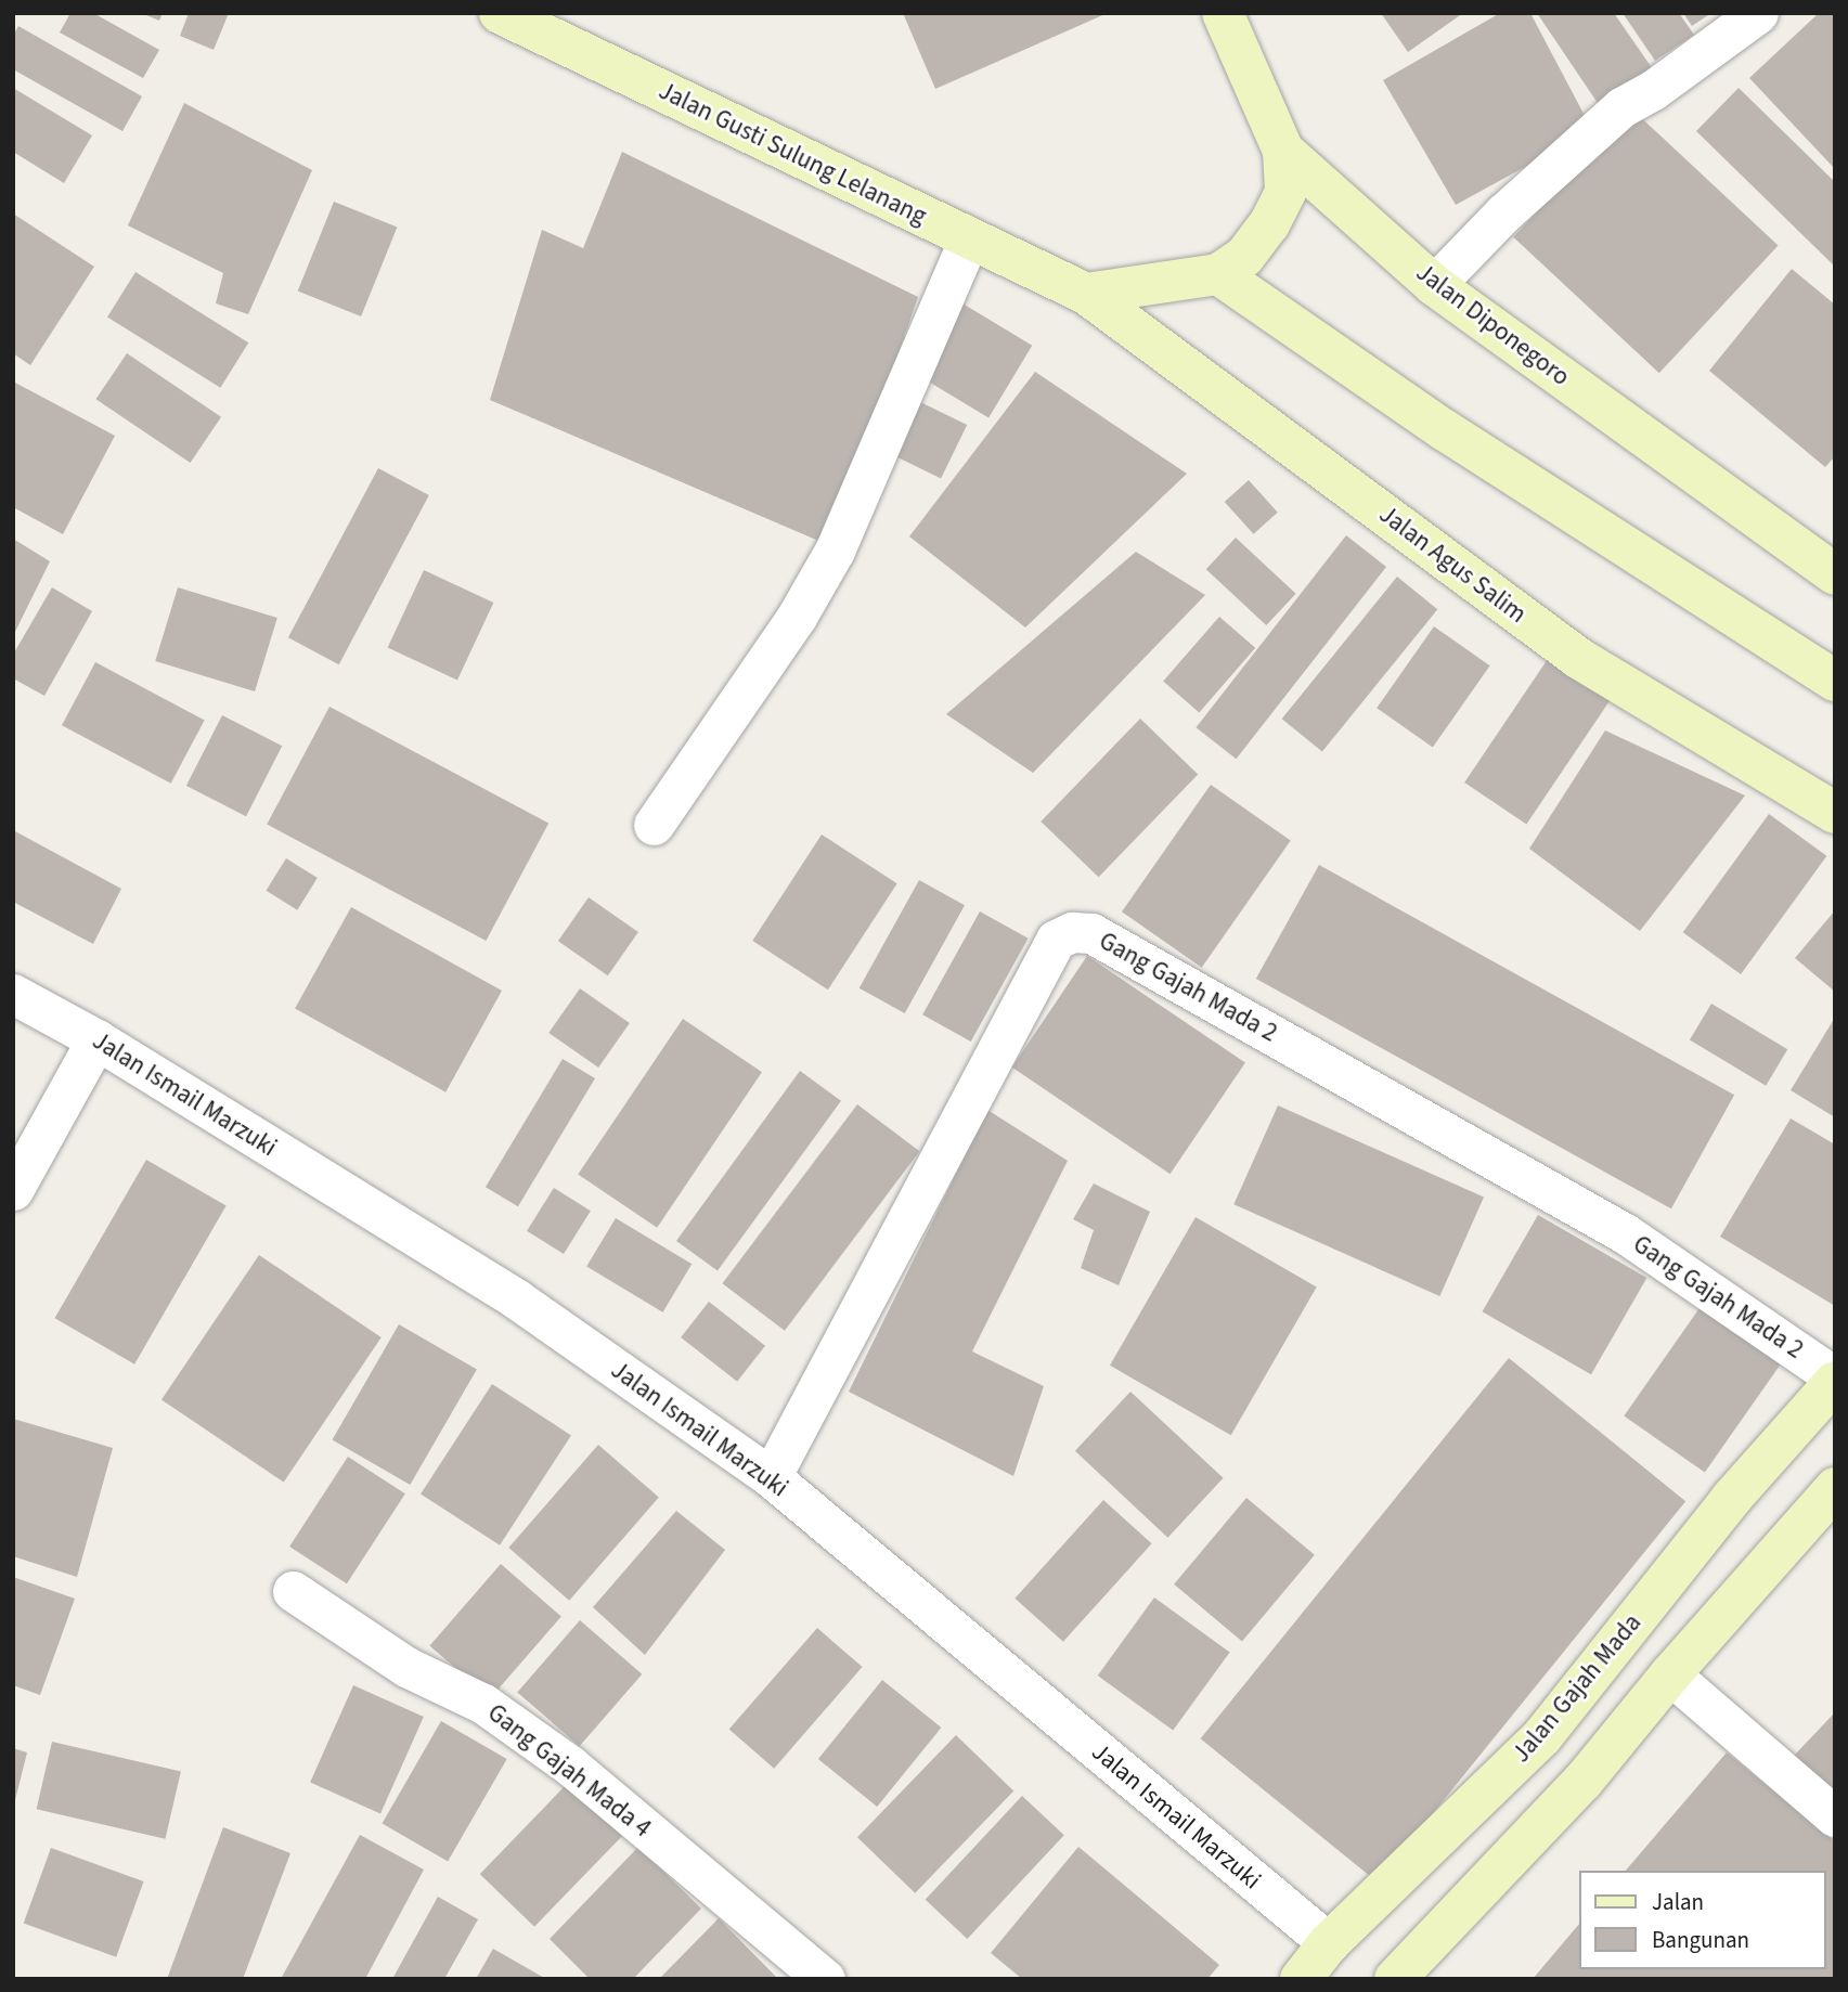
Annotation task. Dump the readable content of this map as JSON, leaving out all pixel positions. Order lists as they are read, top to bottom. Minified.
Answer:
{"streets":{"street":["Jalan Gusti Sulung Lelanang","Jalan Diponegoro","Jalan Agus Salim","Gang Gajah Mada 2","Jalan Ismail Marzuki","Jalan Gajah Mada","Gang Gajah Mada 4"]},"crossings":[["Jalan Gusti Sulung Lelanang","Jalan Agus Salim"],["Gang Gajah Mada 2","Jalan Ismail Marzuki"],["Gang Gajah Mada 2","Jalan Gajah Mada"],["Jalan Ismail Marzuki","Jalan Gajah Mada"]],"legend":["Jalan","Bangunan"]}
